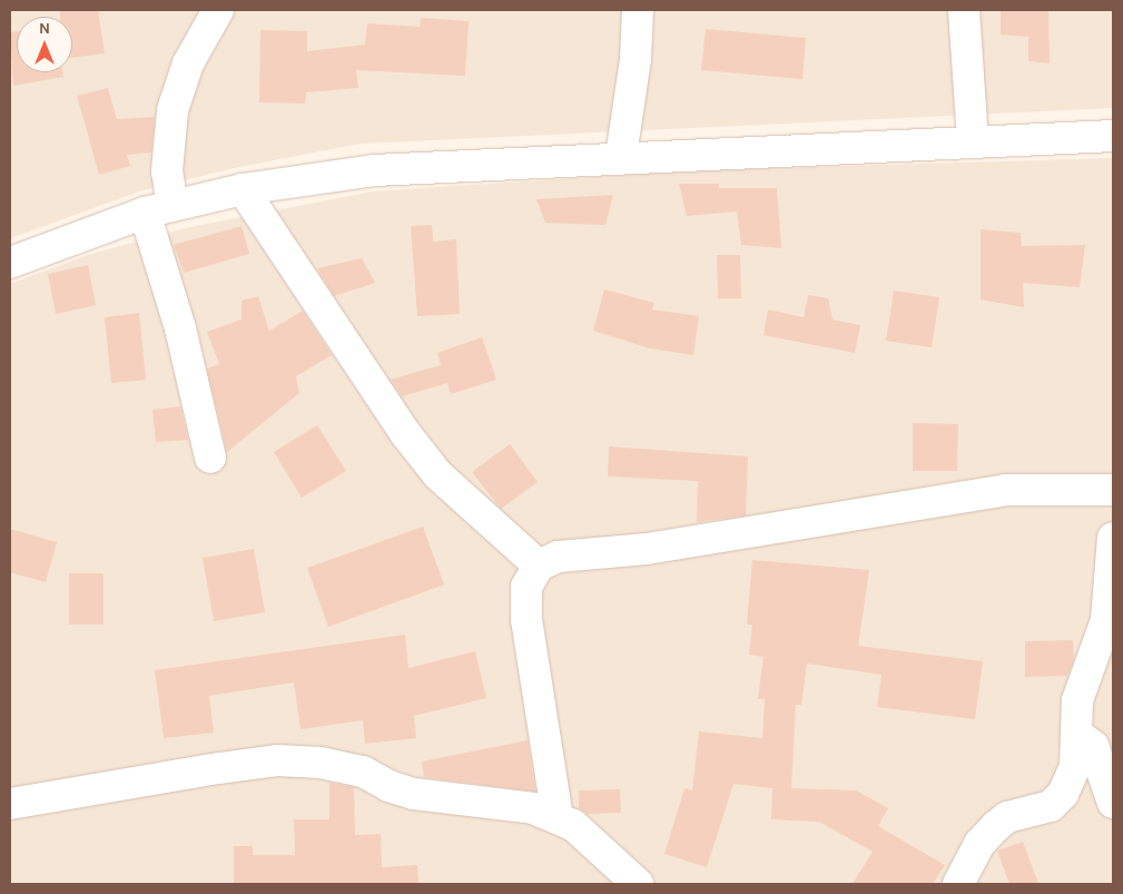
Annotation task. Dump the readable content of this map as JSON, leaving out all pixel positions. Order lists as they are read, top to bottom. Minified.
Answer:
{"north":"top"}
